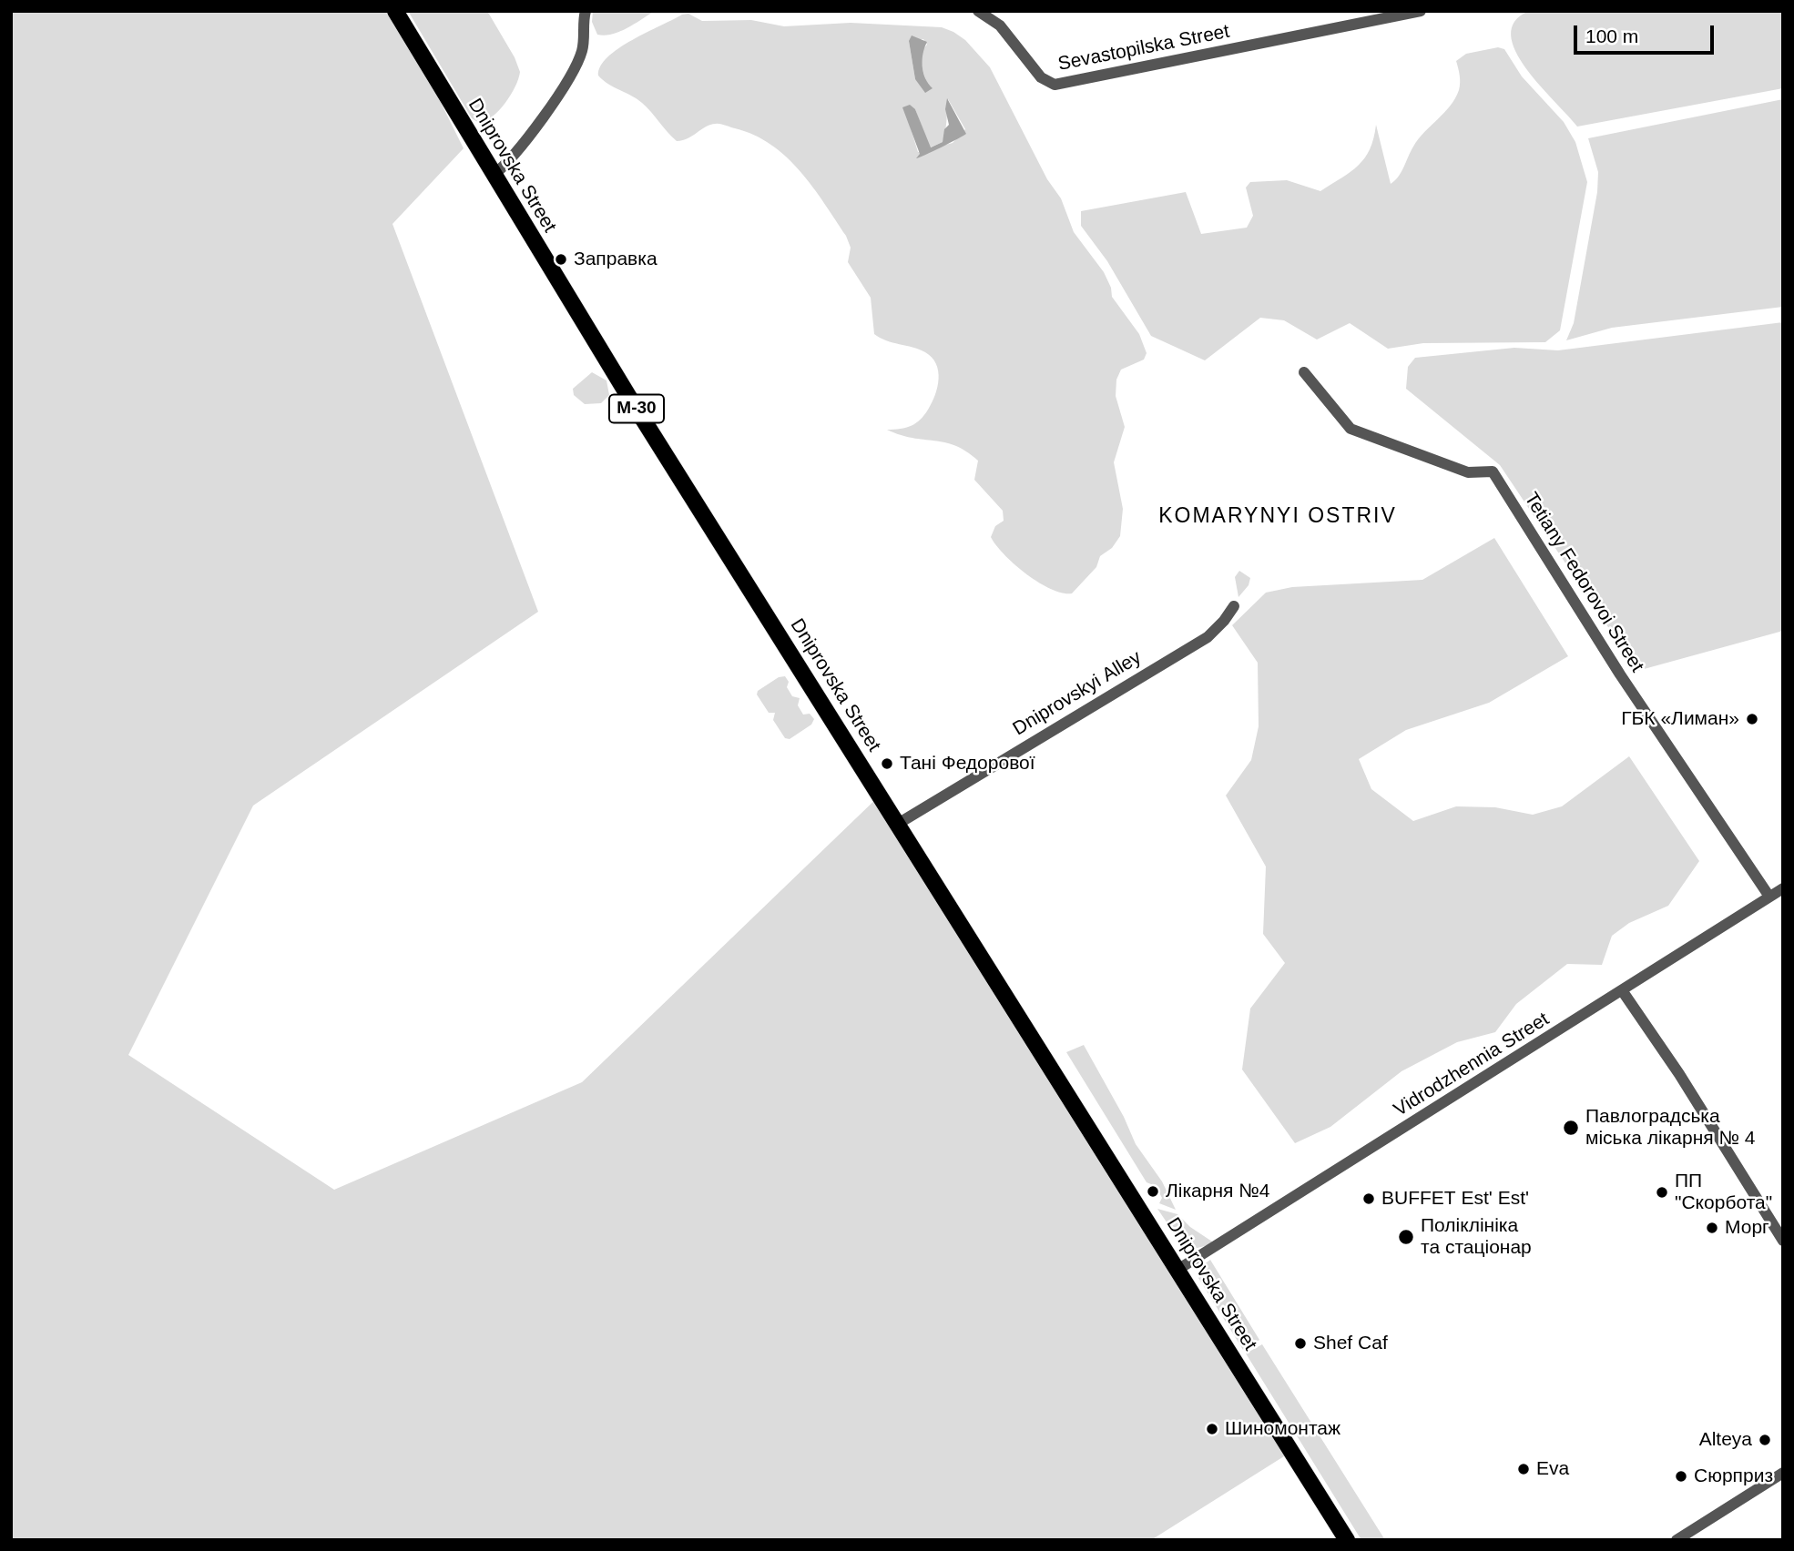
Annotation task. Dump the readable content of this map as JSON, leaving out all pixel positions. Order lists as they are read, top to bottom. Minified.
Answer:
{"streets":{"highway":["Dniprovska Street","М-30"],"street":["Sevastopilska Street","Tetiany Fedorovoi Street","Dniprovskyi Alley","Vidrodzhennia Street"]},"crossings":[["Dniprovska Street","Dniprovskyi Alley"],["Dniprovska Street","Vidrodzhennia Street"],["Tetiany Fedorovoi Street","Vidrodzhennia Street"]],"districts":["KOMARYNYI OSTRIV"],"places":["Заправка","ГБК «Лиман»","Тані Федорової","Павлоградська міська лікарня № 4","Лікарня №4","ПП \"Скорбота\"","BUFFET Est' Est'","Морг","Поліклініка та стаціонар","Shef Caf","Шиномонтаж","Alteya","Eva","Сюрприз"],"scale_bar":"100 m"}
